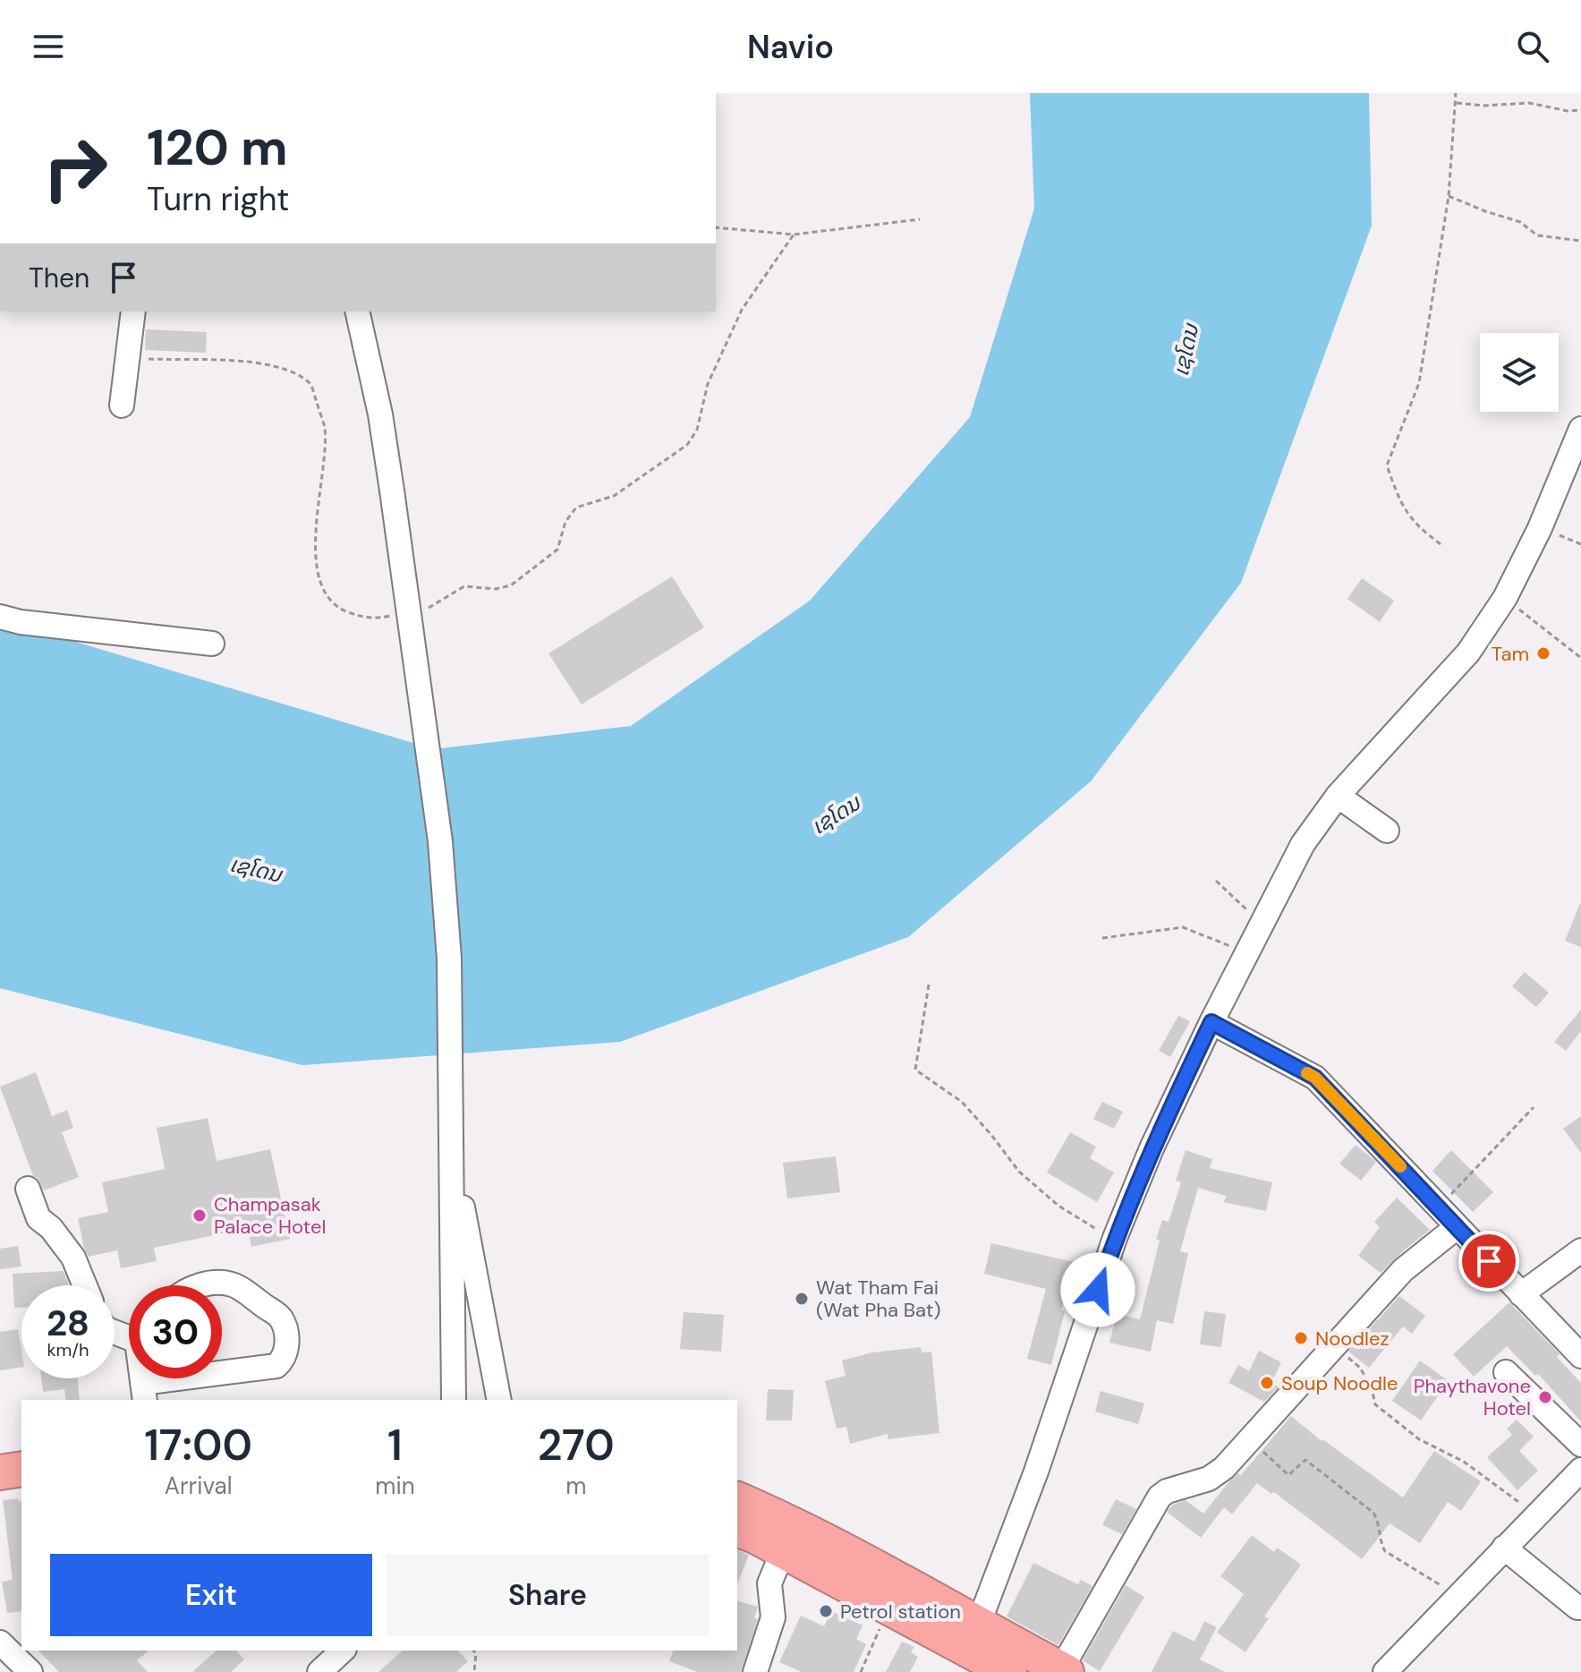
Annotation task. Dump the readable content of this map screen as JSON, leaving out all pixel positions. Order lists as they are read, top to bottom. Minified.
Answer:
{"water":["ເຊໂດນ"],"places":["Tam","Champasak Palace Hotel","Wat Tham Fai (Wat Pha Bat)","Noodlez","Soup Noodle","Phaythavone Hotel","Petrol station"],"page":{"header":"Navio","turn":["120 m","Turn right"],"then":"Then","speed":"28 km/h","limit":"30","eta":["17:00","Arrival","1","min","270","m"],"buttons":["Exit","Share"]}}
